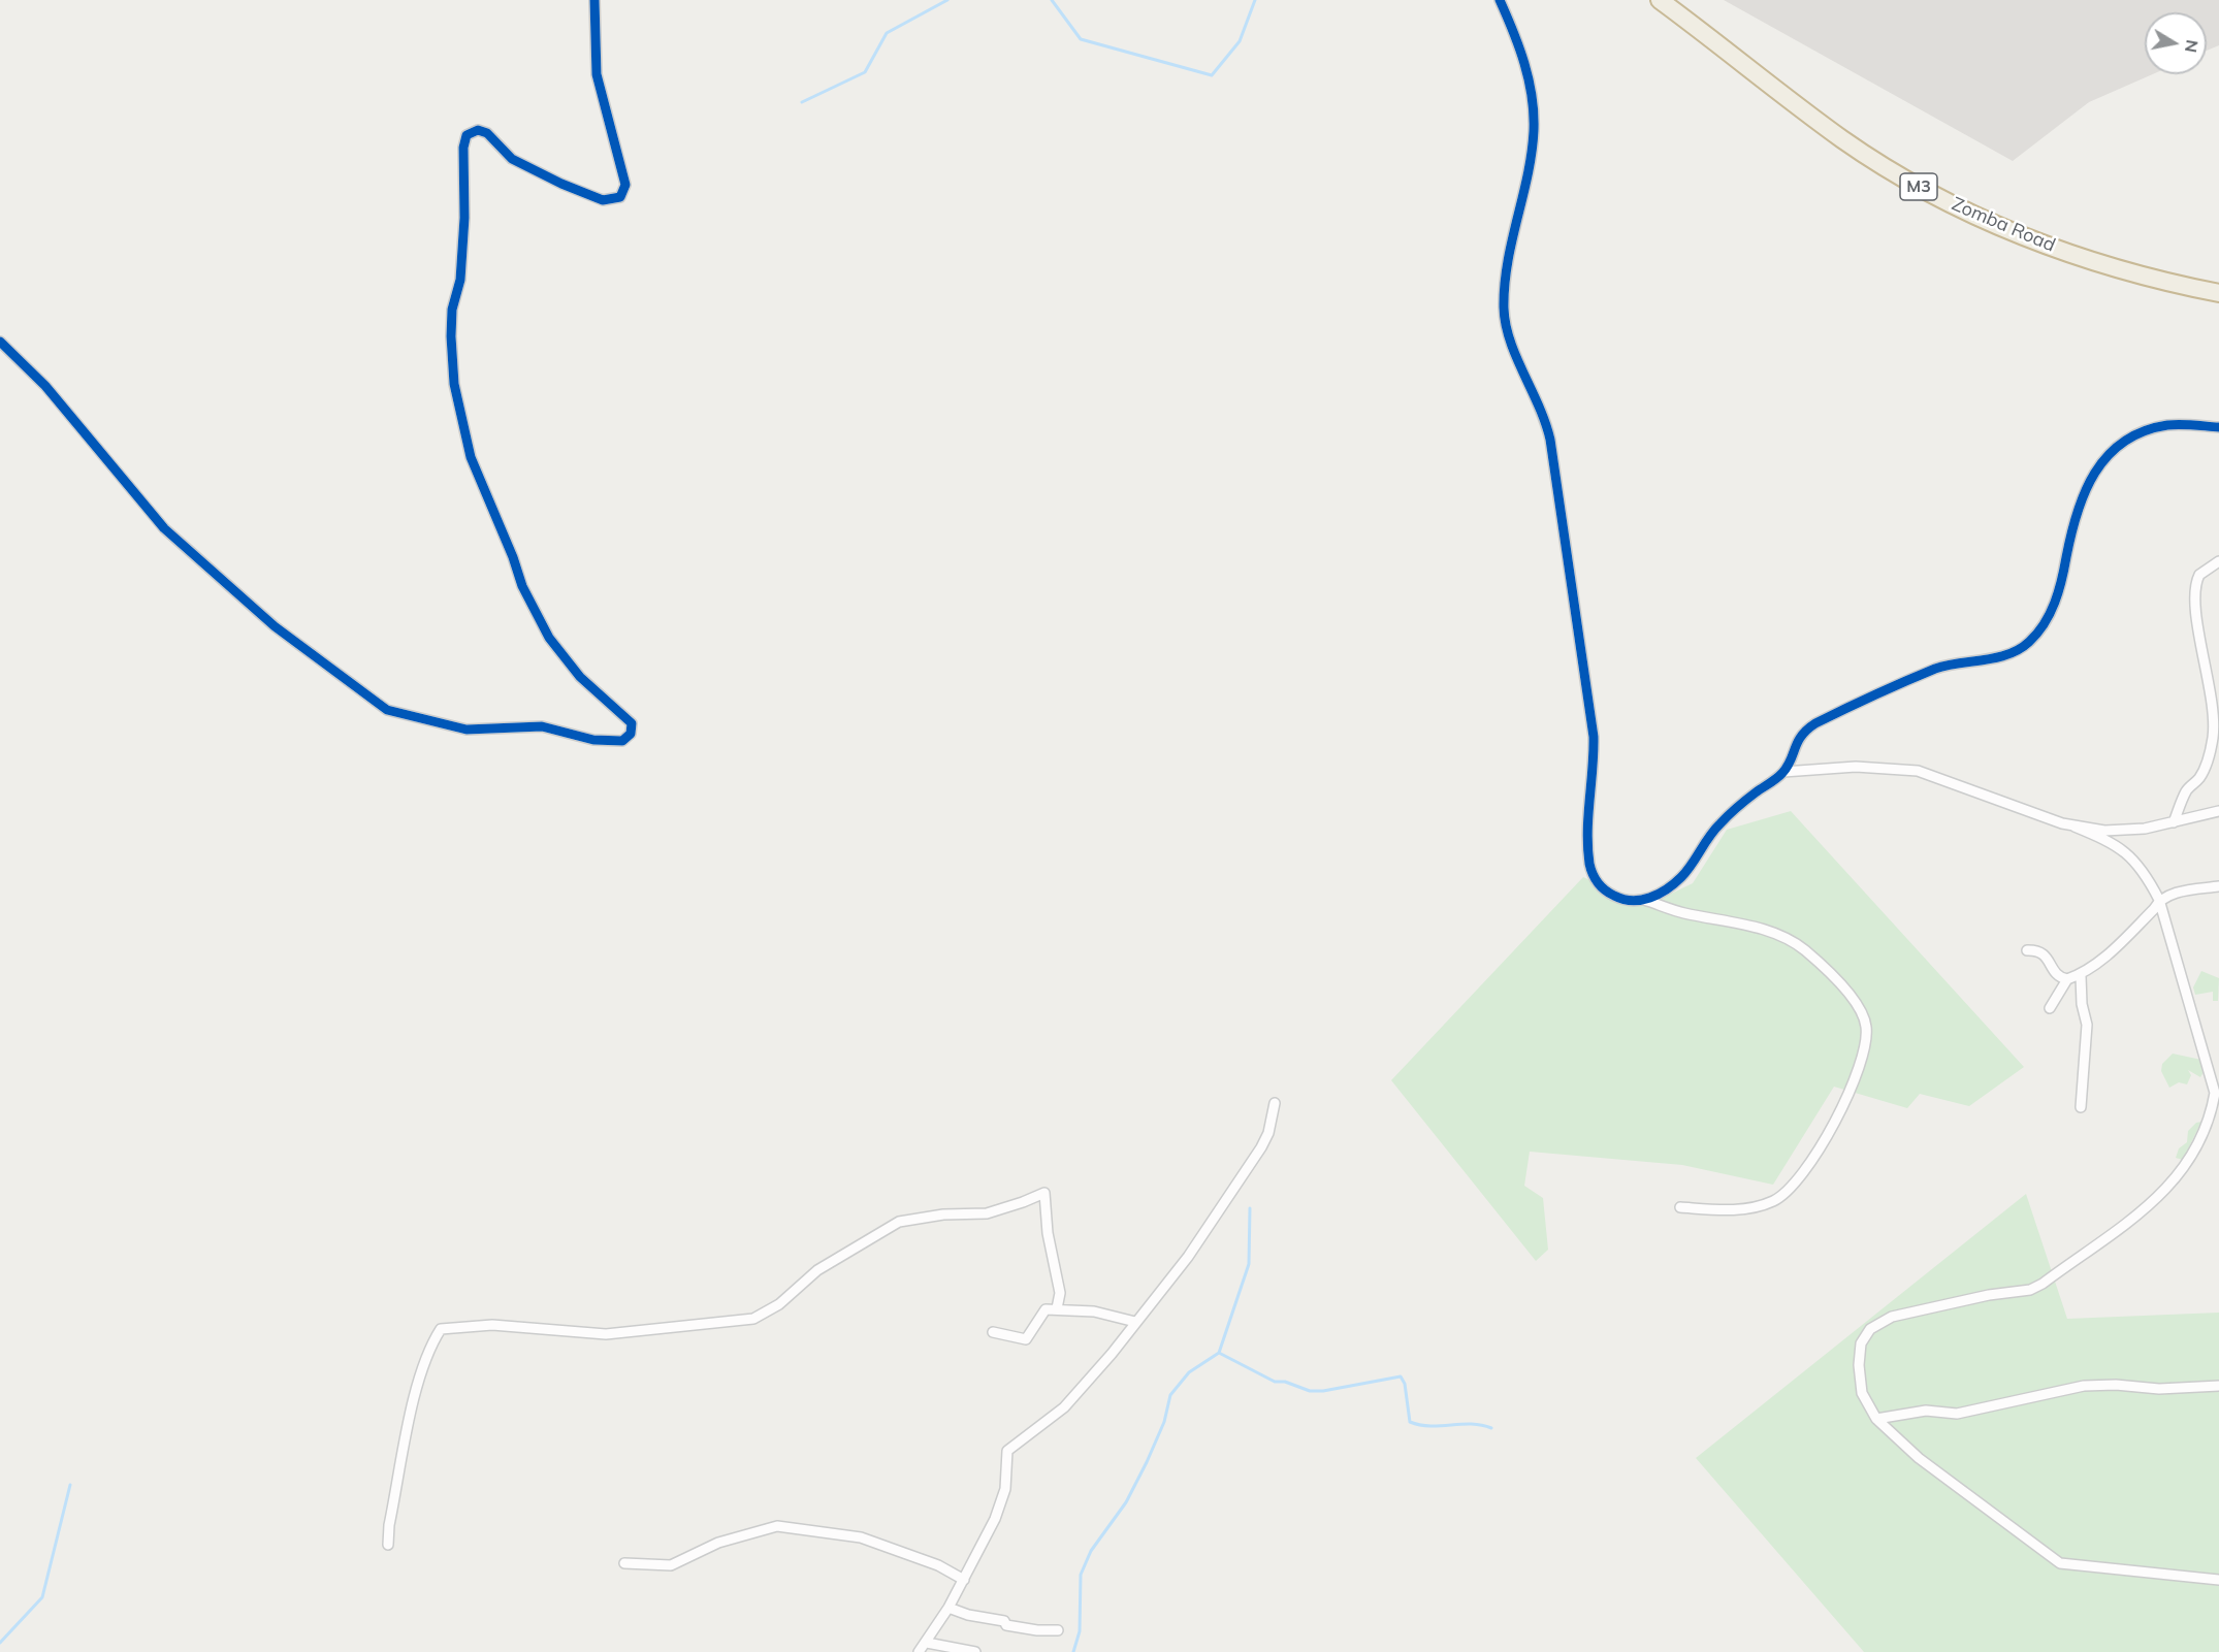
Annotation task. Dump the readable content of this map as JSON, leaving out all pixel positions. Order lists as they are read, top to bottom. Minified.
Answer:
{"streets":{"highway":["M3","Zomba Road"]},"north":"right"}
